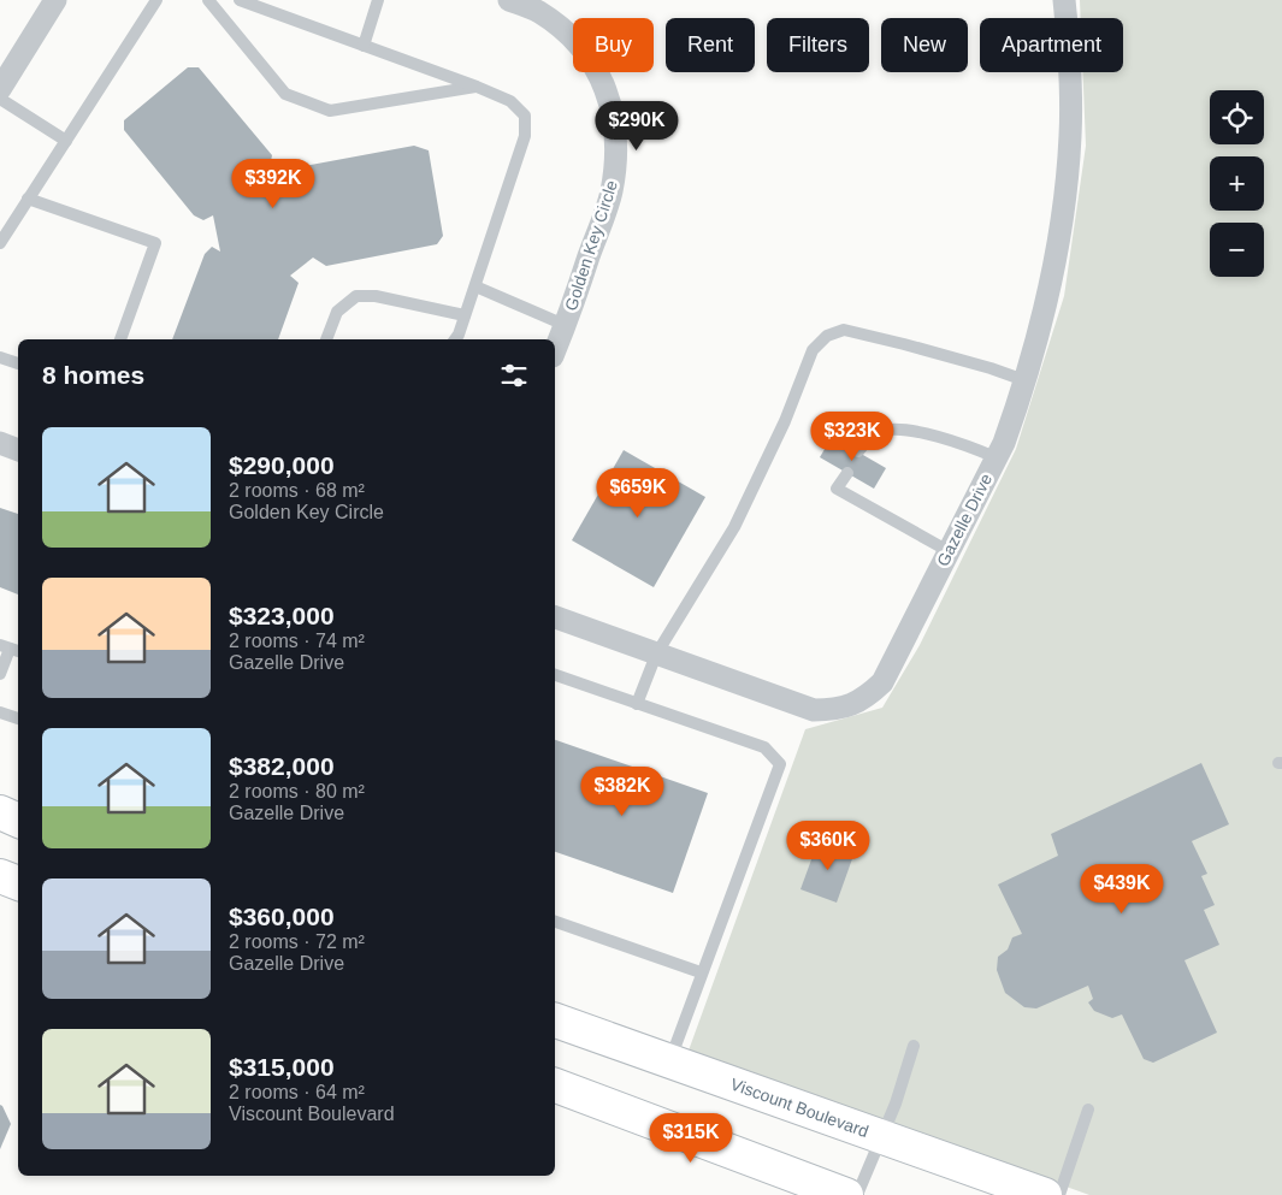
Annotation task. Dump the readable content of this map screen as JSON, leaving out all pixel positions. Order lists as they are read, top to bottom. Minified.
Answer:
{"streets":{"main road":["Viscount Boulevard"],"street":["Golden Key Circle","Gazelle Drive"]},"page":{"chip":["Buy","Rent","Filters","New","Apartment"],"map_buttons":["+","−"],"price":["$290K","$392K","$323K","$659K","$382K","$360K","$439K","$315K"],"heading":"8 homes","list":[{"name":"$290,000","note":"2 rooms · 68 m² · Golden Key Circle"},{"name":"$323,000","note":"2 rooms · 74 m² · Gazelle Drive"},{"name":"$382,000","note":"2 rooms · 80 m² · Gazelle Drive"},{"name":"$360,000","note":"2 rooms · 72 m² · Gazelle Drive"},{"name":"$315,000","note":"2 rooms · 64 m² · Viscount Boulevard"}]}}
